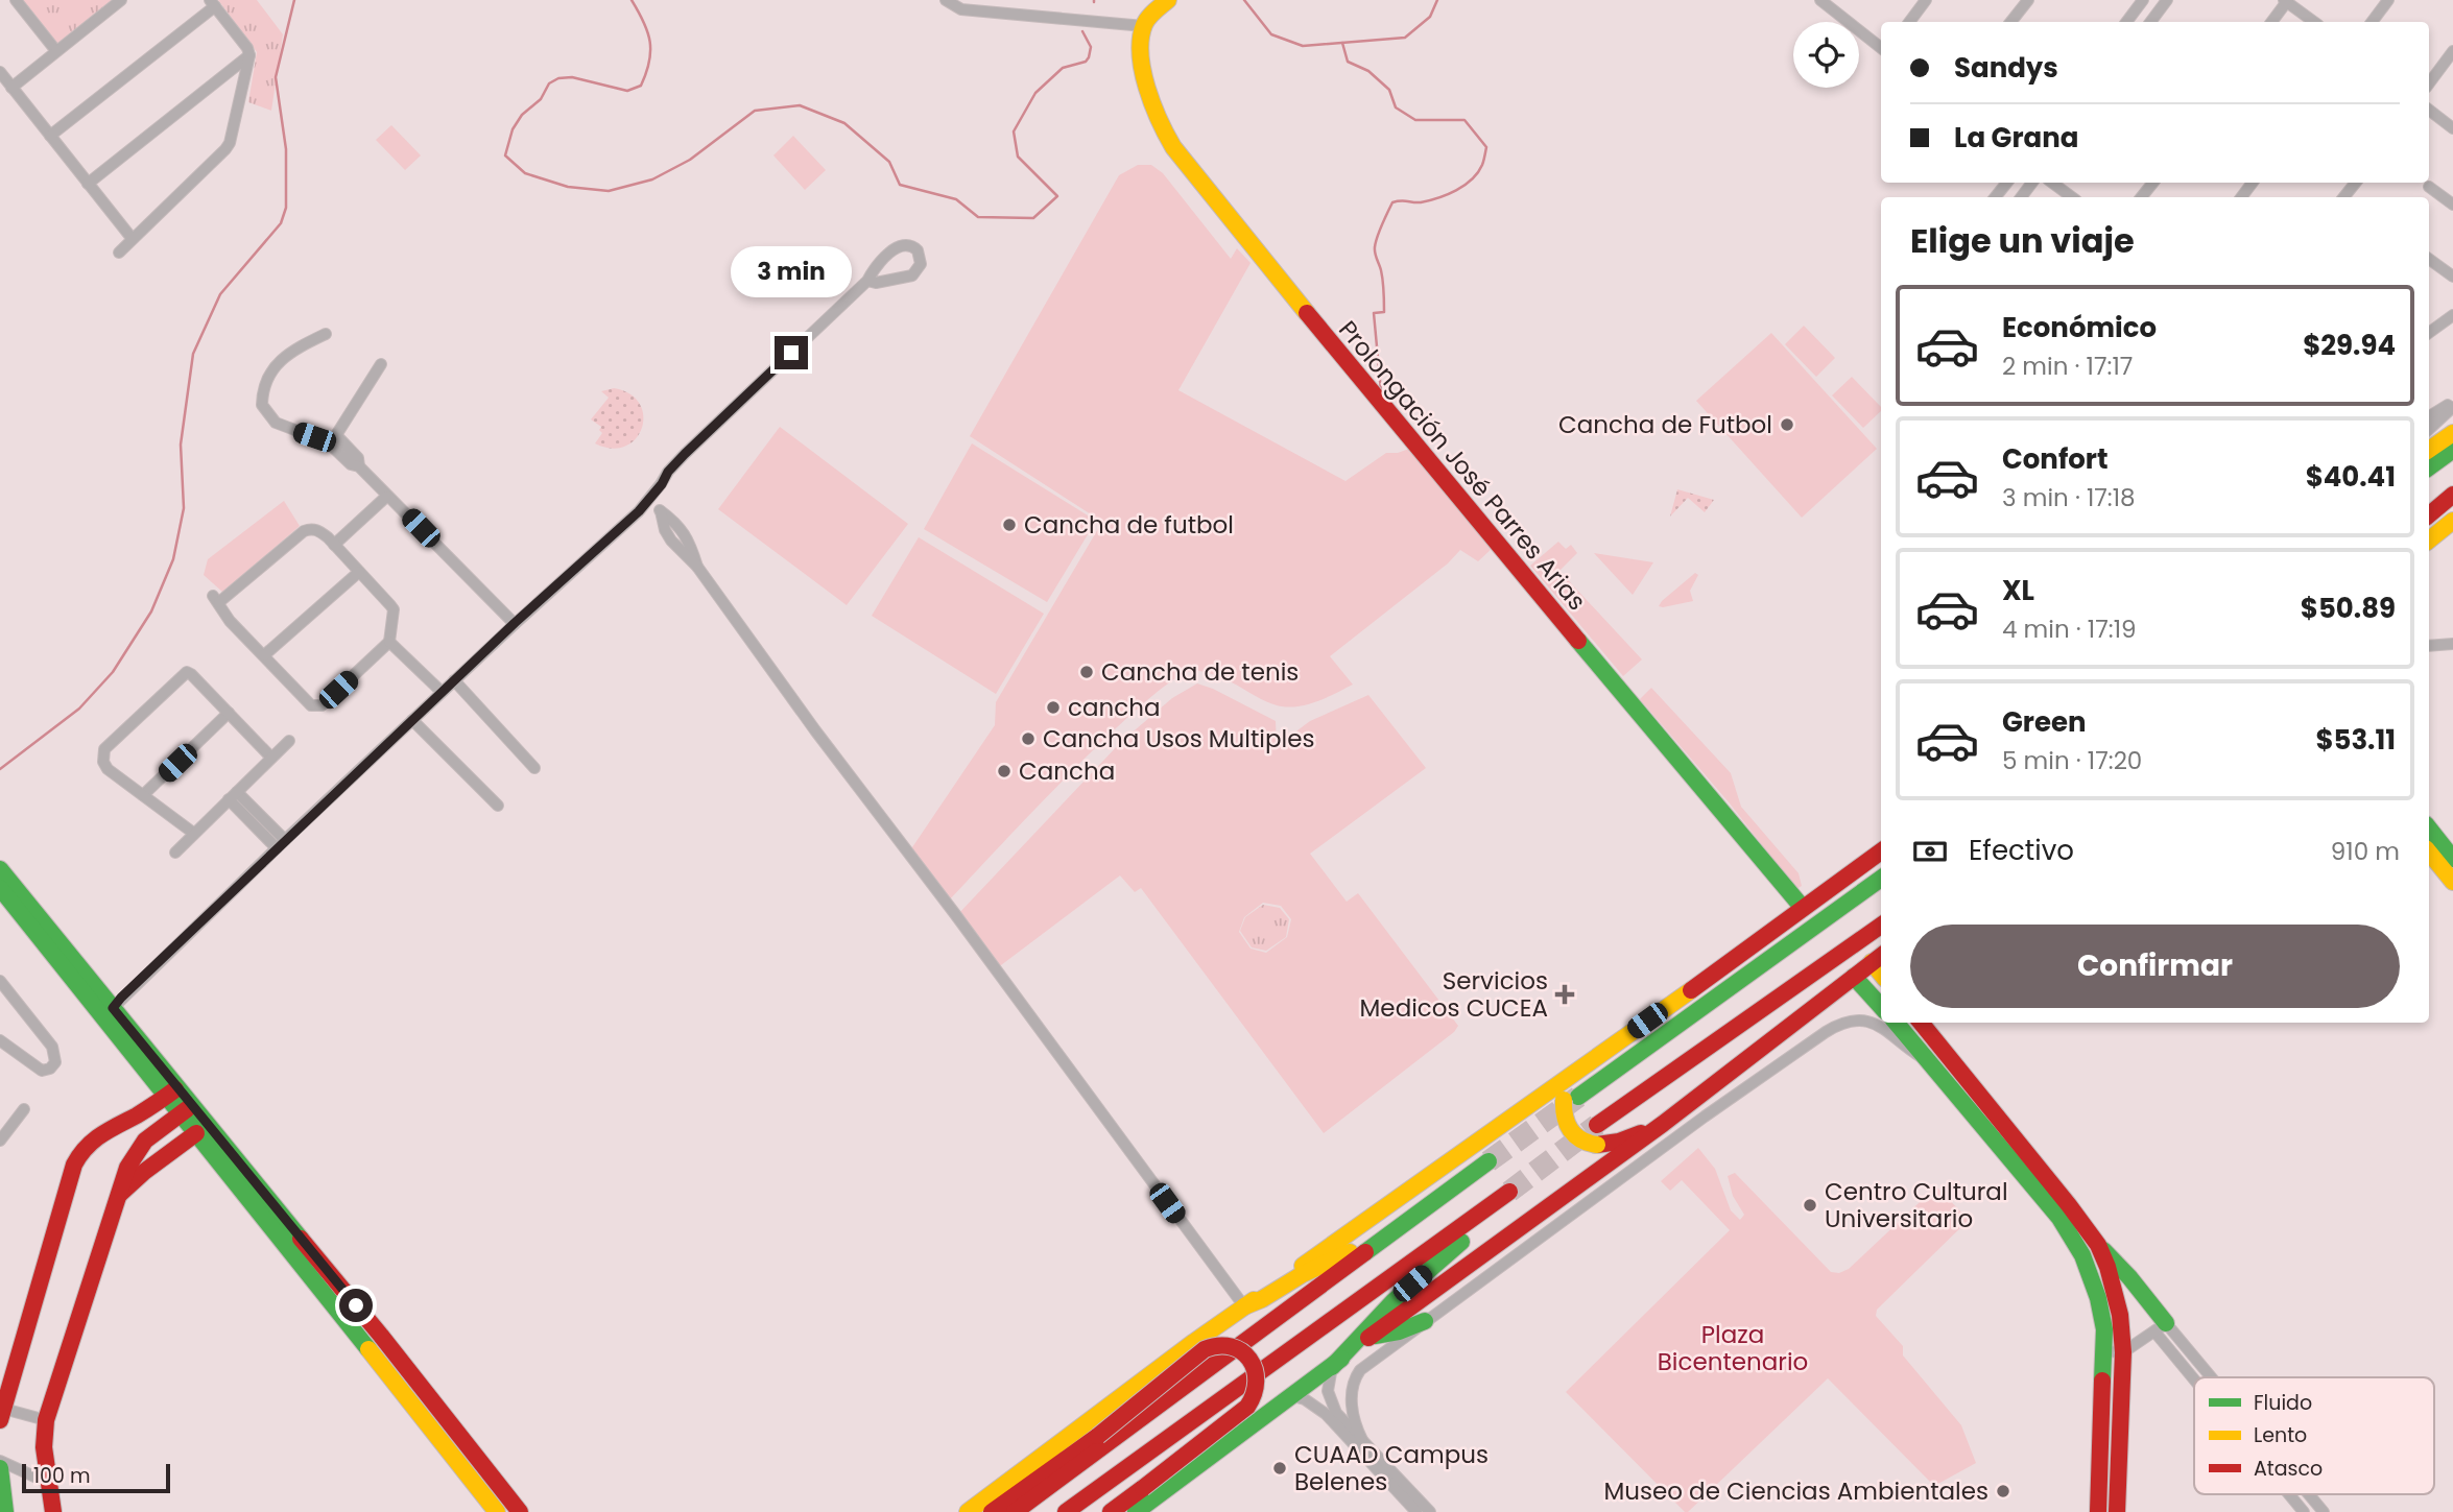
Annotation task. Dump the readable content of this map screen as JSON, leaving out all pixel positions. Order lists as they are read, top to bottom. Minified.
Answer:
{"streets":{"main road":["Prolongación José Parres Arias"]},"parks":["Plaza Bicentenario"],"places":{"other":["Cancha de Futbol","Cancha de futbol","Cancha de tenis","cancha","Cancha Usos Multiples","Cancha","Centro Cultural Universitario","CUAAD Campus Belenes","Museo de Ciencias Ambientales"],"health":["Servicios Medicos CUCEA"]},"legend":["Fluido","Lento","Atasco"],"scale_bar":"100 m","page":{"banner":["Sandys","La Grana"],"heading":"Elige un viaje","bubble":"3 min","list":[{"name":"Económico","note":"2 min · 17:17","value":"$29.94"},{"name":"Confort","note":"3 min · 17:18","value":"$40.41"},{"name":"XL","note":"4 min · 17:19","value":"$50.89"},{"name":"Green","note":"5 min · 17:20","value":"$53.11"}],"pay":["Efectivo","910 m"],"buttons":"Confirmar","scale":"100 m"}}
